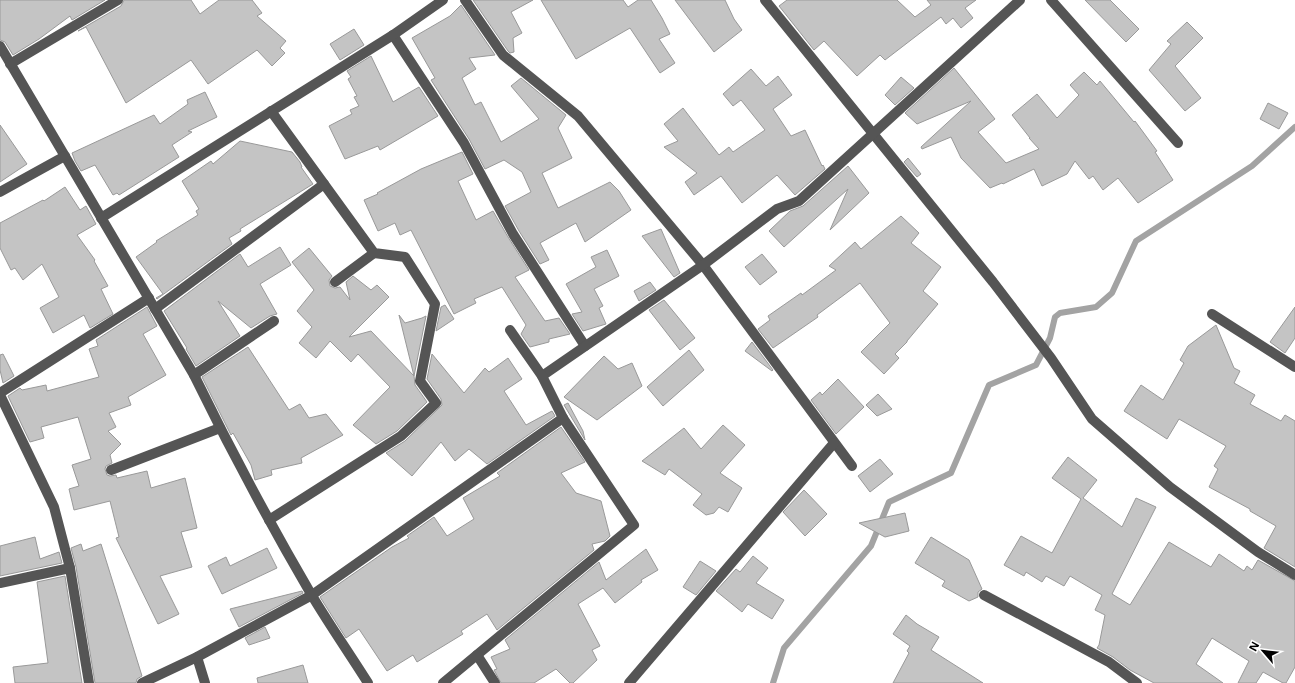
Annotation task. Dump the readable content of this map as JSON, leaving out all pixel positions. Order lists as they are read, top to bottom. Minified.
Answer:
{"north":"top left"}
